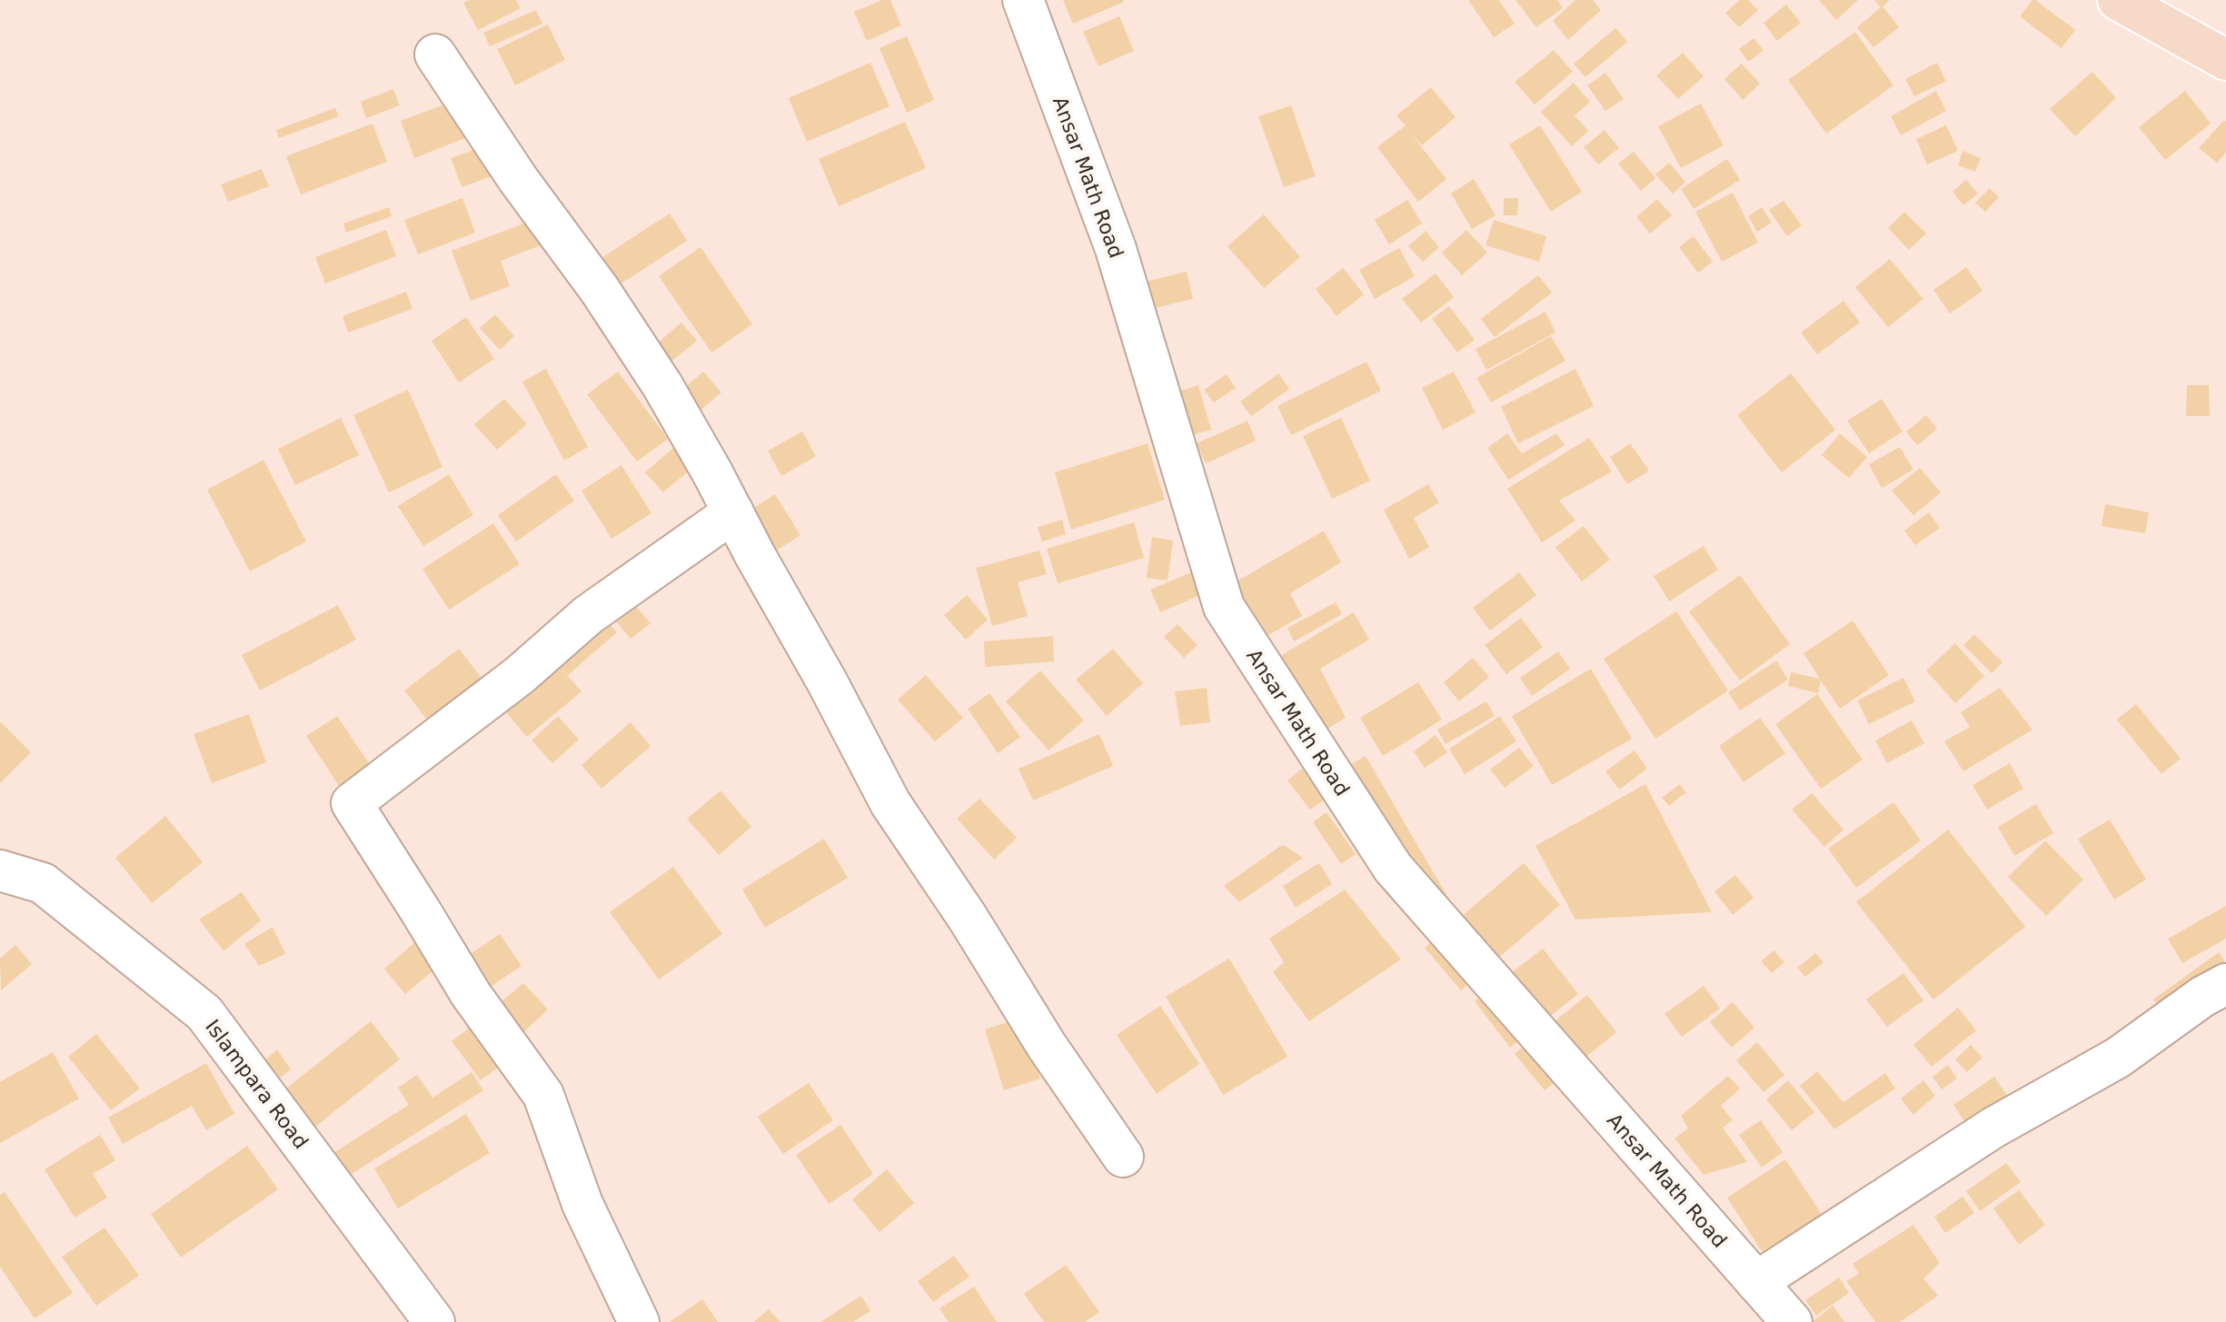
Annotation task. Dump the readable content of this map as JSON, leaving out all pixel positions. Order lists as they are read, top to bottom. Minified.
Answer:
{"streets":{"street":["Ansar Math Road","Islampara Road"]}}
